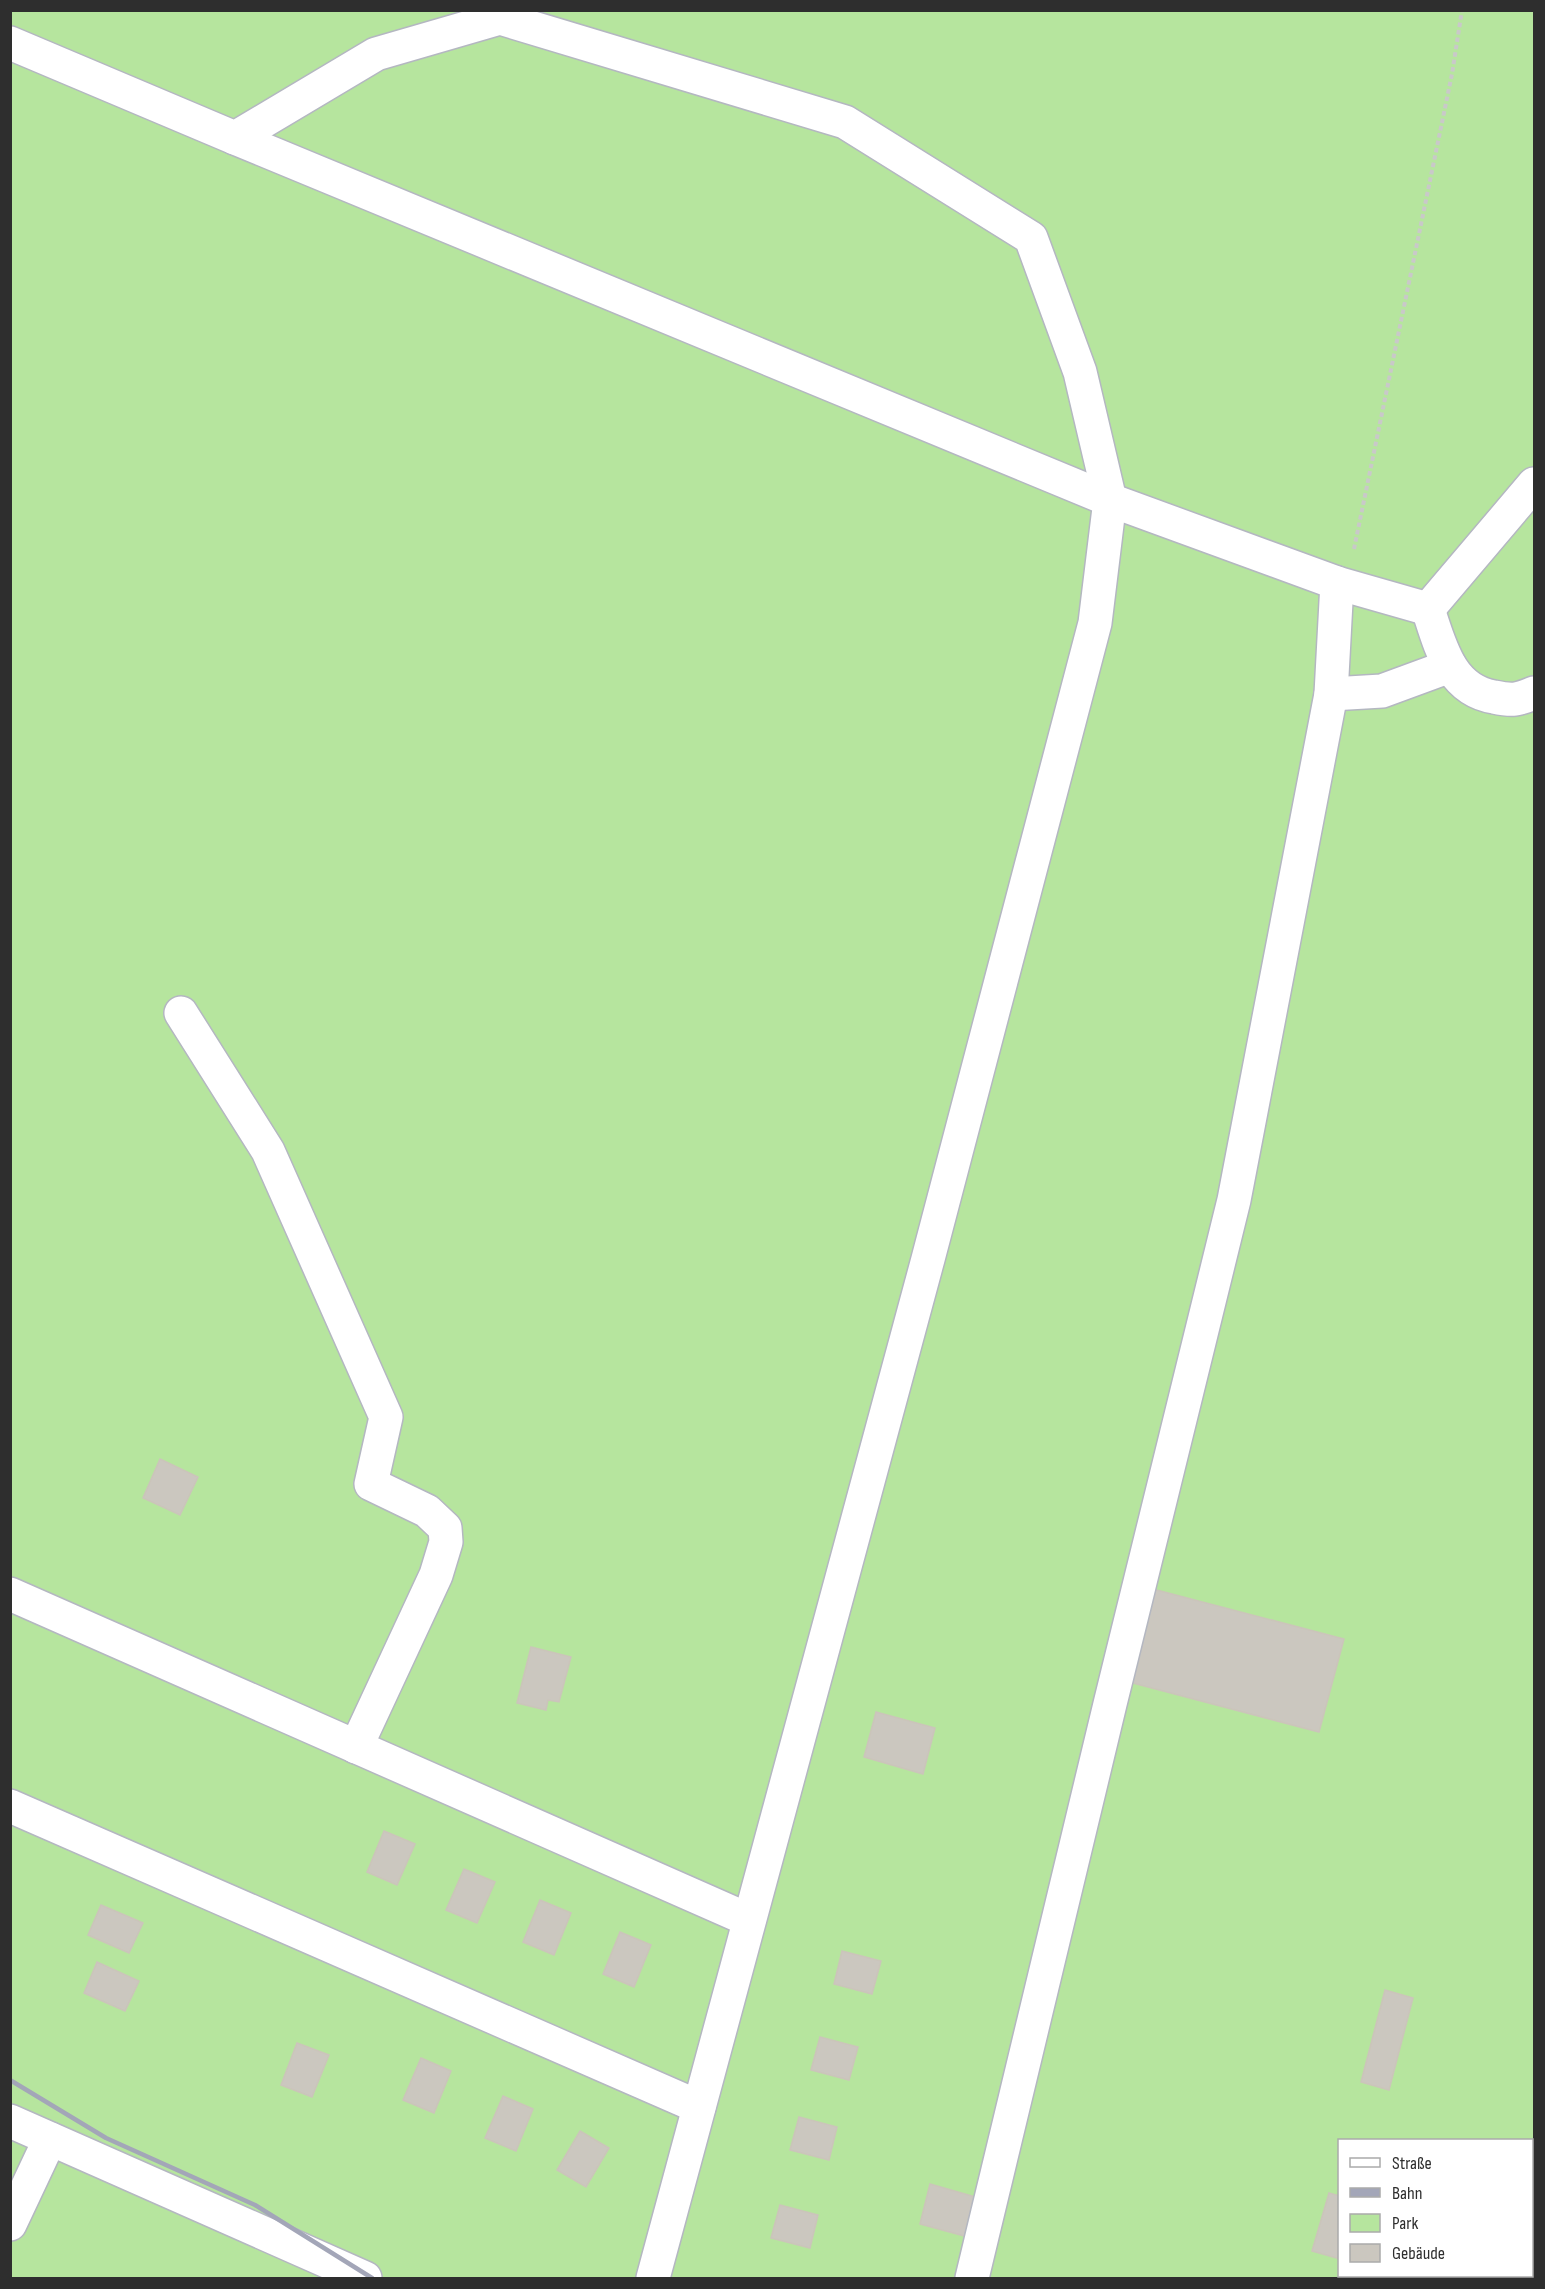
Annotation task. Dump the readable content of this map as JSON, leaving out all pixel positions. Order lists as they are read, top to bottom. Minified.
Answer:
{"legend":["Straße","Bahn","Park","Gebäude"]}
